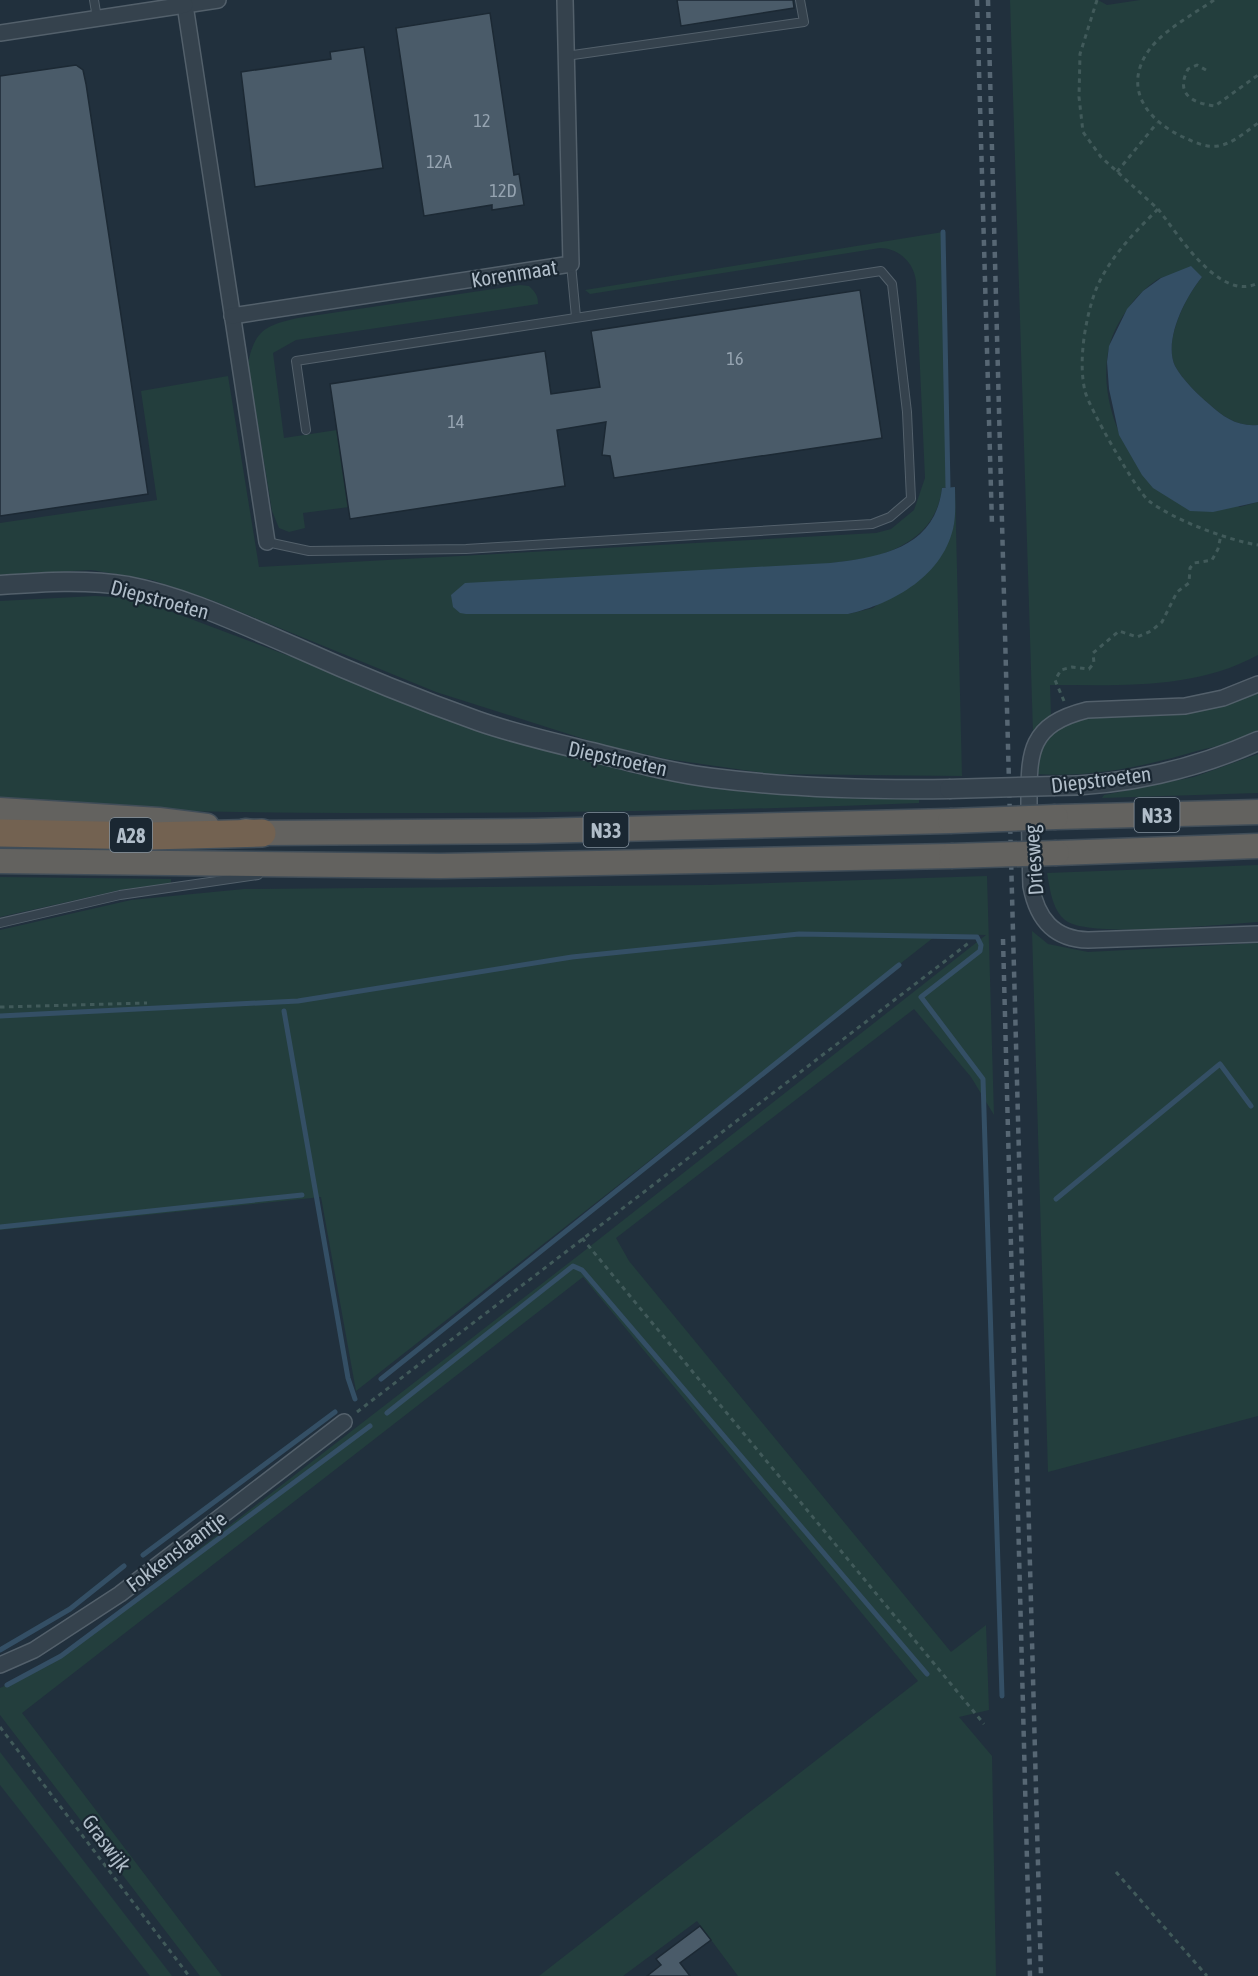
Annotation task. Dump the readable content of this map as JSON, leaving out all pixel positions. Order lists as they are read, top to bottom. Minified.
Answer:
{"streets":{"highway":["N33","A28"],"street":["Korenmaat","Diepstroeten","Driesweg","Fokkenslaantje"],"path":["Graswijk"]},"crossings":[["N33","A28"]],"house_numbers":["12","12A","12D","16","14"]}
